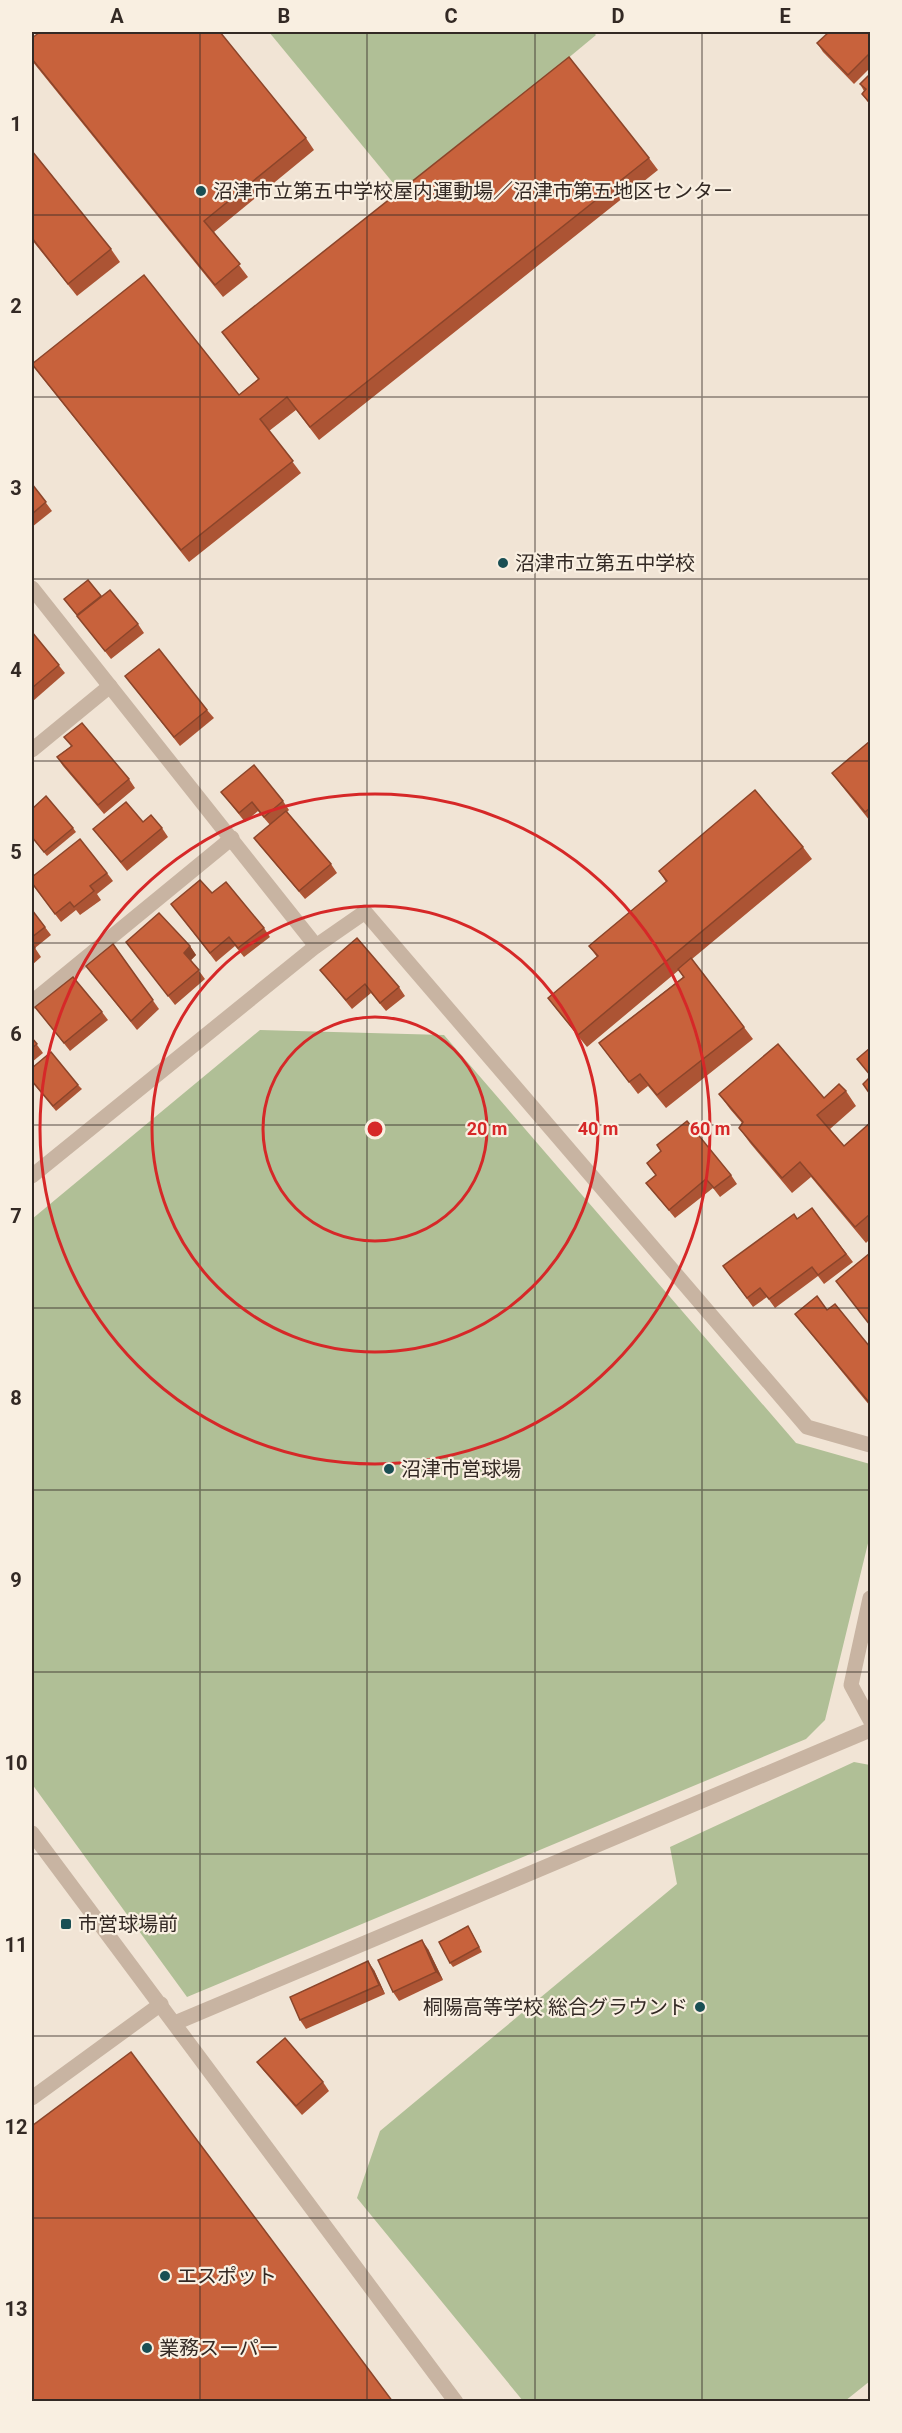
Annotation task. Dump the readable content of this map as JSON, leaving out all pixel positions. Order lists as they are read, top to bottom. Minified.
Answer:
{"places":{"other":["沼津市立第五中学校屋内運動場／沼津市第五地区センター","沼津市立第五中学校","沼津市営球場","桐陽高等学校 総合グラウンド","エスポット","業務スーパー"],"transit":["市営球場前"]},"grid":{"columns":["A","B","C","D","E"],"rows":["1","2","3","4","5","6","7","8","9","10","11","12","13"]},"rings":["20 m","40 m","60 m"]}
